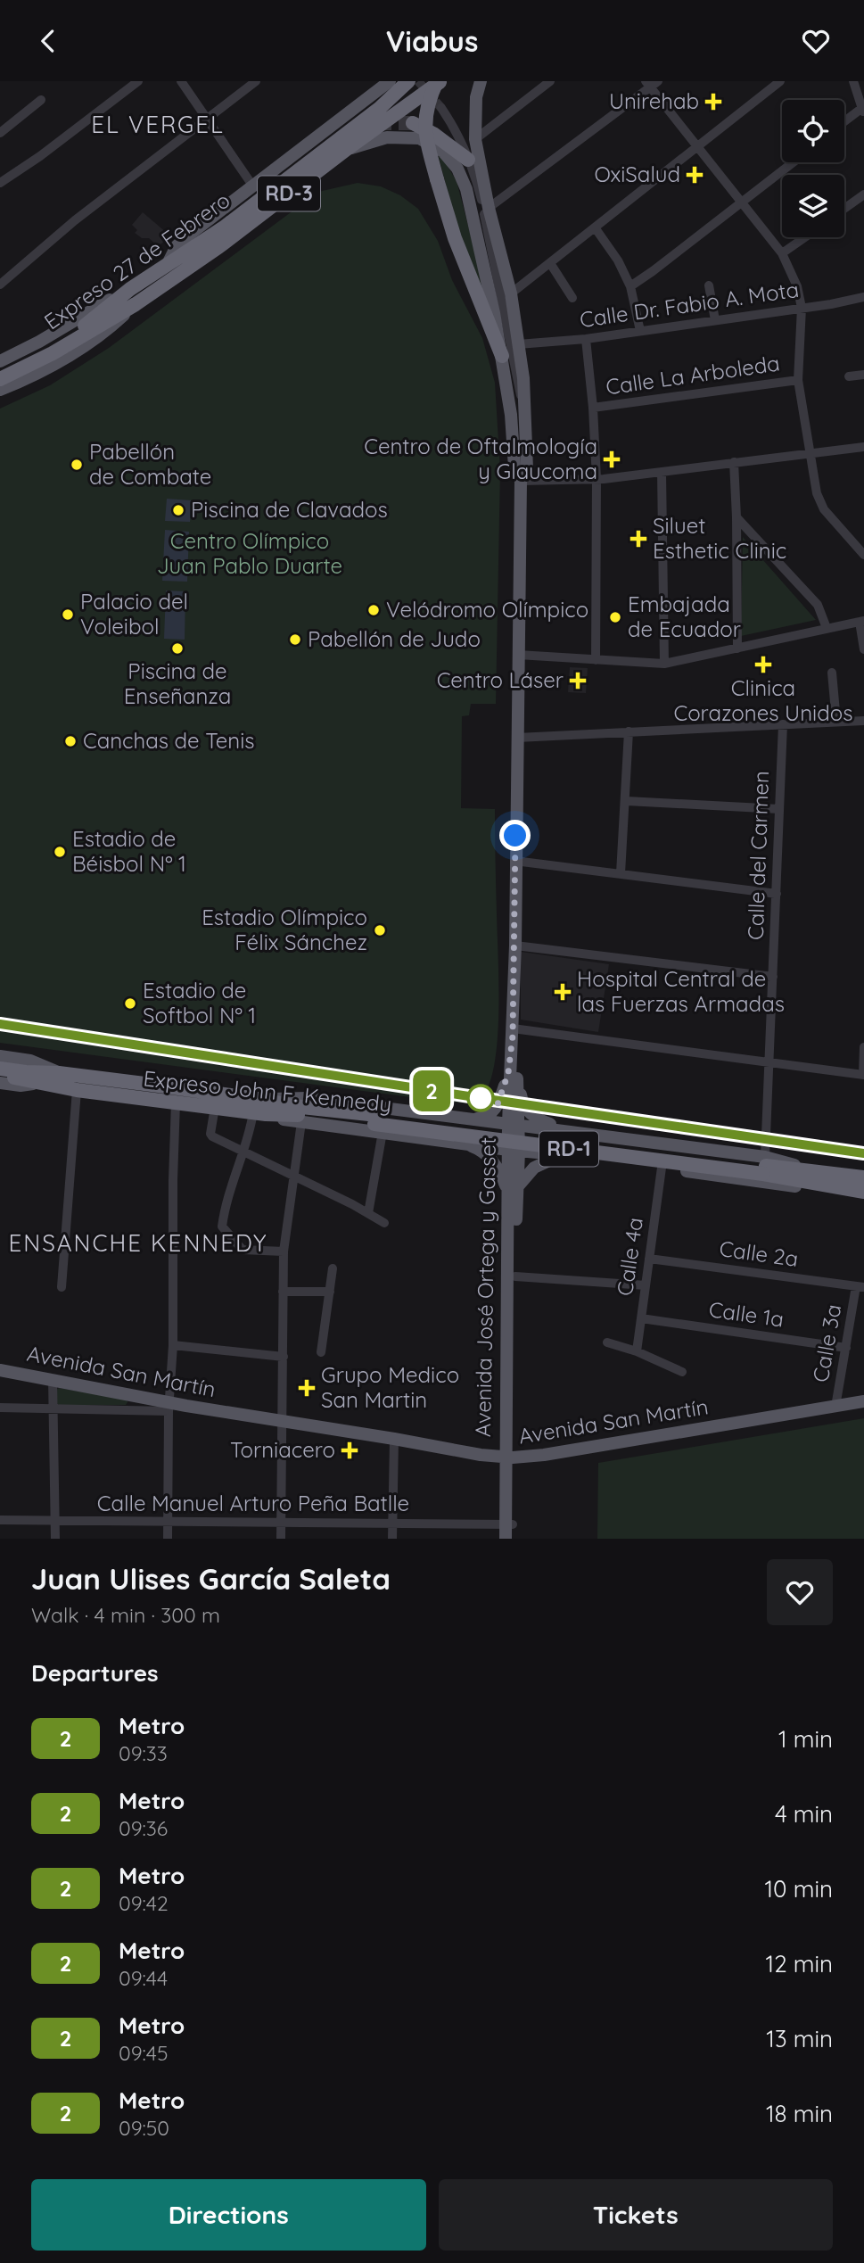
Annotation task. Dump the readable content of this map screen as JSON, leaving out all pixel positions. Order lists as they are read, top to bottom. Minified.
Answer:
{"streets":{"highway":["RD-3","Expreso 27 de Febrero","Expreso John F. Kennedy","RD-1"],"main road":["Avenida José Ortega y Gasset","Avenida San Martín"],"street":["Calle Dr. Fabio A. Mota","Calle La Arboleda","Calle del Carmen","Calle 2a","Calle 4a","Calle 1a","Calle 3a","Calle Manuel Arturo Peña Batlle"]},"crossings":[["RD-3","Expreso 27 de Febrero"],["Expreso 27 de Febrero","Avenida José Ortega y Gasset"],["Calle Dr. Fabio A. Mota","Avenida José Ortega y Gasset"],["Expreso John F. Kennedy","RD-1"],["RD-1","Calle 4a"],["RD-1","Avenida José Ortega y Gasset"],["Calle 2a","Calle 4a"],["Calle 2a","Calle 3a"],["Calle 4a","Calle 1a"],["Avenida José Ortega y Gasset","Avenida San Martín"],["Avenida José Ortega y Gasset","Calle Manuel Arturo Peña Batlle"],["Calle 1a","Calle 3a"],["Calle 3a","Avenida San Martín"]],"districts":["EL VERGEL","ENSANCHE KENNEDY"],"parks":["Centro Olímpico Juan Pablo Duarte"],"places":{"health":["Unirehab","OxiSalud","Centro de Oftalmología y Glaucoma","Siluet Esthetic Clinic","Clinica Corazones Unidos","Centro Láser","Hospital Central de las Fuerzas Armadas","Grupo Medico San Martin","Torniacero"],"other":["Pabellón de Combate","Piscina de Clavados","Velódromo Olímpico","Palacio del Voleibol","Embajada de Ecuador","Pabellón de Judo","Piscina de Enseñanza","Canchas de Tenis","Estadio de Béisbol Nº 1","Estadio Olímpico Félix Sánchez","Estadio de Softbol Nº 1"]},"lines":["metro line 2"],"page":{"header":"Viabus","on_map":"2","heading":[["Juan Ulises García Saleta","Walk · 4 min · 300 m"],"Departures"],"list":[{"mark":"2","name":"Metro","note":"09:33","value":"1 min"},{"mark":"2","name":"Metro","note":"09:36","value":"4 min"},{"mark":"2","name":"Metro","note":"09:42","value":"10 min"},{"mark":"2","name":"Metro","note":"09:44","value":"12 min"},{"mark":"2","name":"Metro","note":"09:45","value":"13 min"},{"mark":"2","name":"Metro","note":"09:50","value":"18 min"}],"buttons":["Directions","Tickets"]}}
